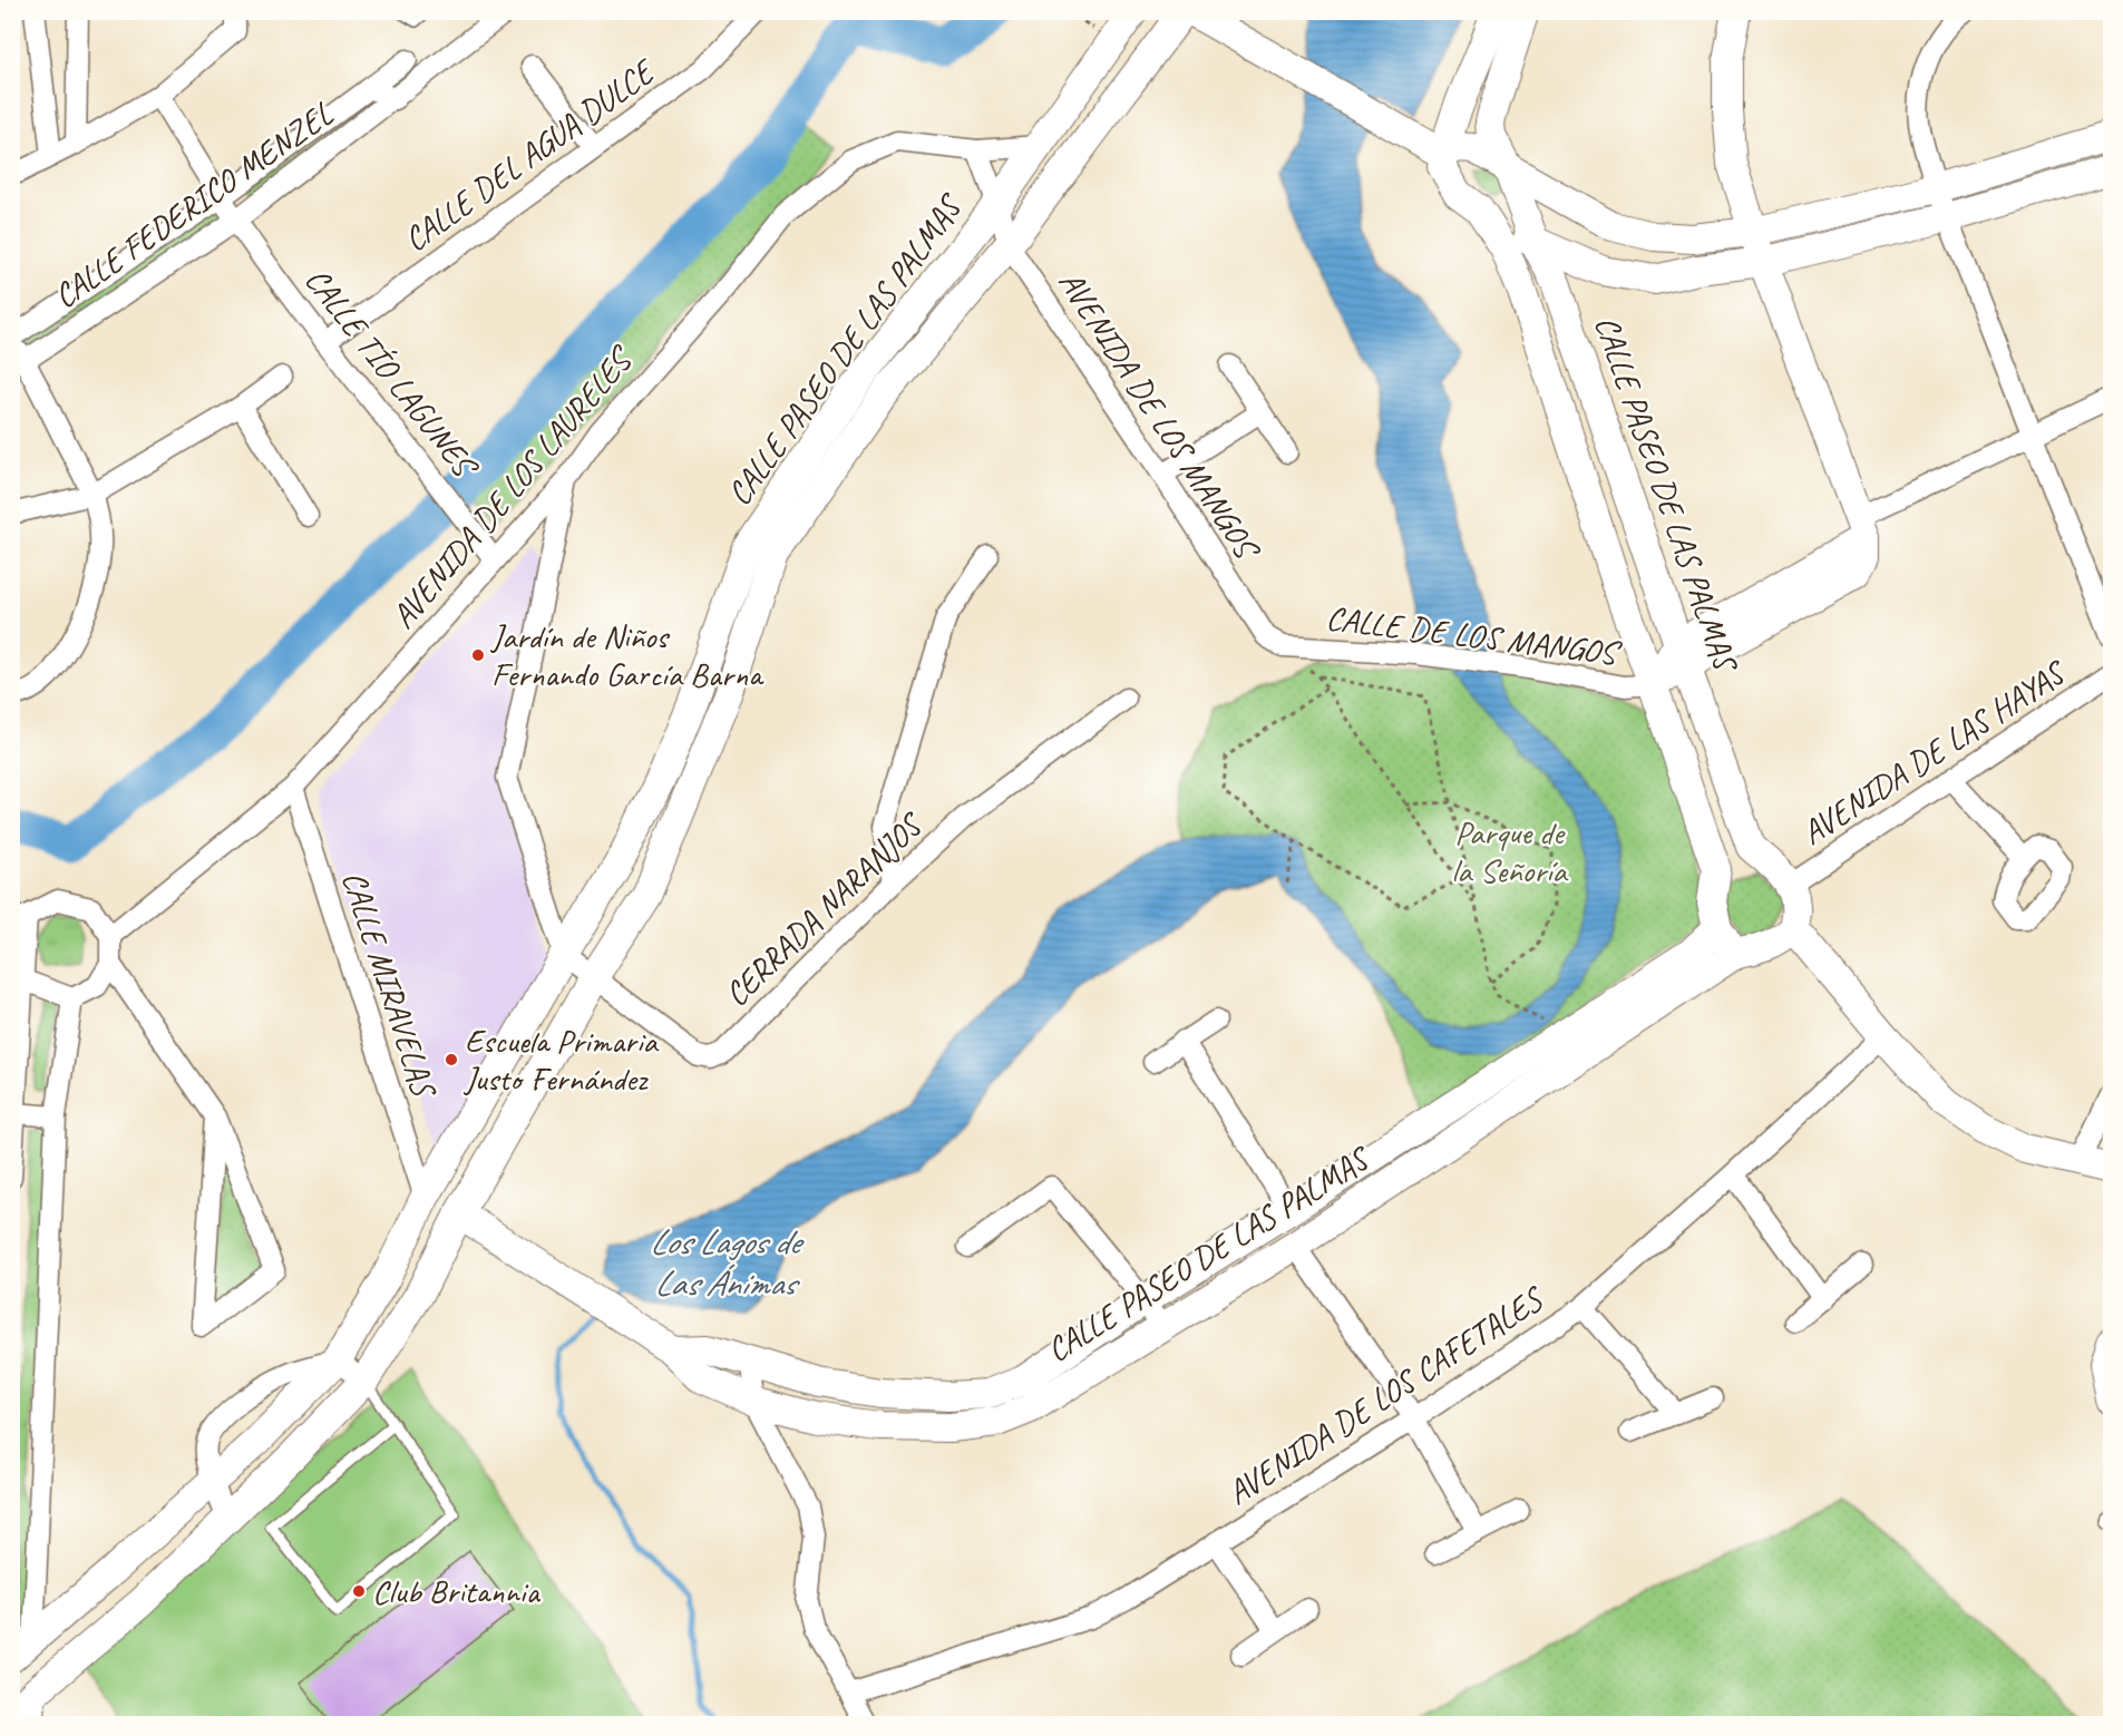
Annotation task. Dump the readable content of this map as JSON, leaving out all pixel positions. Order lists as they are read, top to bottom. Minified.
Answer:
{"streets":{"street":["CALLE DEL AGUA DULCE","CALLE FEDERICO MENZEL","CALLE PASEO DE LAS PALMAS","CALLE TÍO LAGUNES","AVENIDA DE LOS MANGOS","AVENIDA DE LOS LAURELES","CALLE DE LOS MANGOS","AVENIDA DE LAS HAYAS","CERRADA NARANJOS","CALLE MIRAVELAS","AVENIDA DE LOS CAFETALES"]},"crossings":[["CALLE DEL AGUA DULCE","CALLE TÍO LAGUNES"],["CALLE FEDERICO MENZEL","CALLE TÍO LAGUNES"],["CALLE PASEO DE LAS PALMAS","AVENIDA DE LOS MANGOS"],["CALLE PASEO DE LAS PALMAS","AVENIDA DE LOS LAURELES"],["CALLE PASEO DE LAS PALMAS","AVENIDA DE LAS HAYAS"],["CALLE PASEO DE LAS PALMAS","CERRADA NARANJOS"],["CALLE PASEO DE LAS PALMAS","CALLE MIRAVELAS"],["CALLE TÍO LAGUNES","AVENIDA DE LOS LAURELES"],["AVENIDA DE LOS MANGOS","CALLE DE LOS MANGOS"],["AVENIDA DE LOS LAURELES","CALLE MIRAVELAS"]],"water":["Los Lagos de Las Ánimas"],"parks":["Parque de la Señoría"],"places":["Jardín de Niños Fernando García Barna","Escuela Primaria Justo Fernández","Club Britannia"]}
